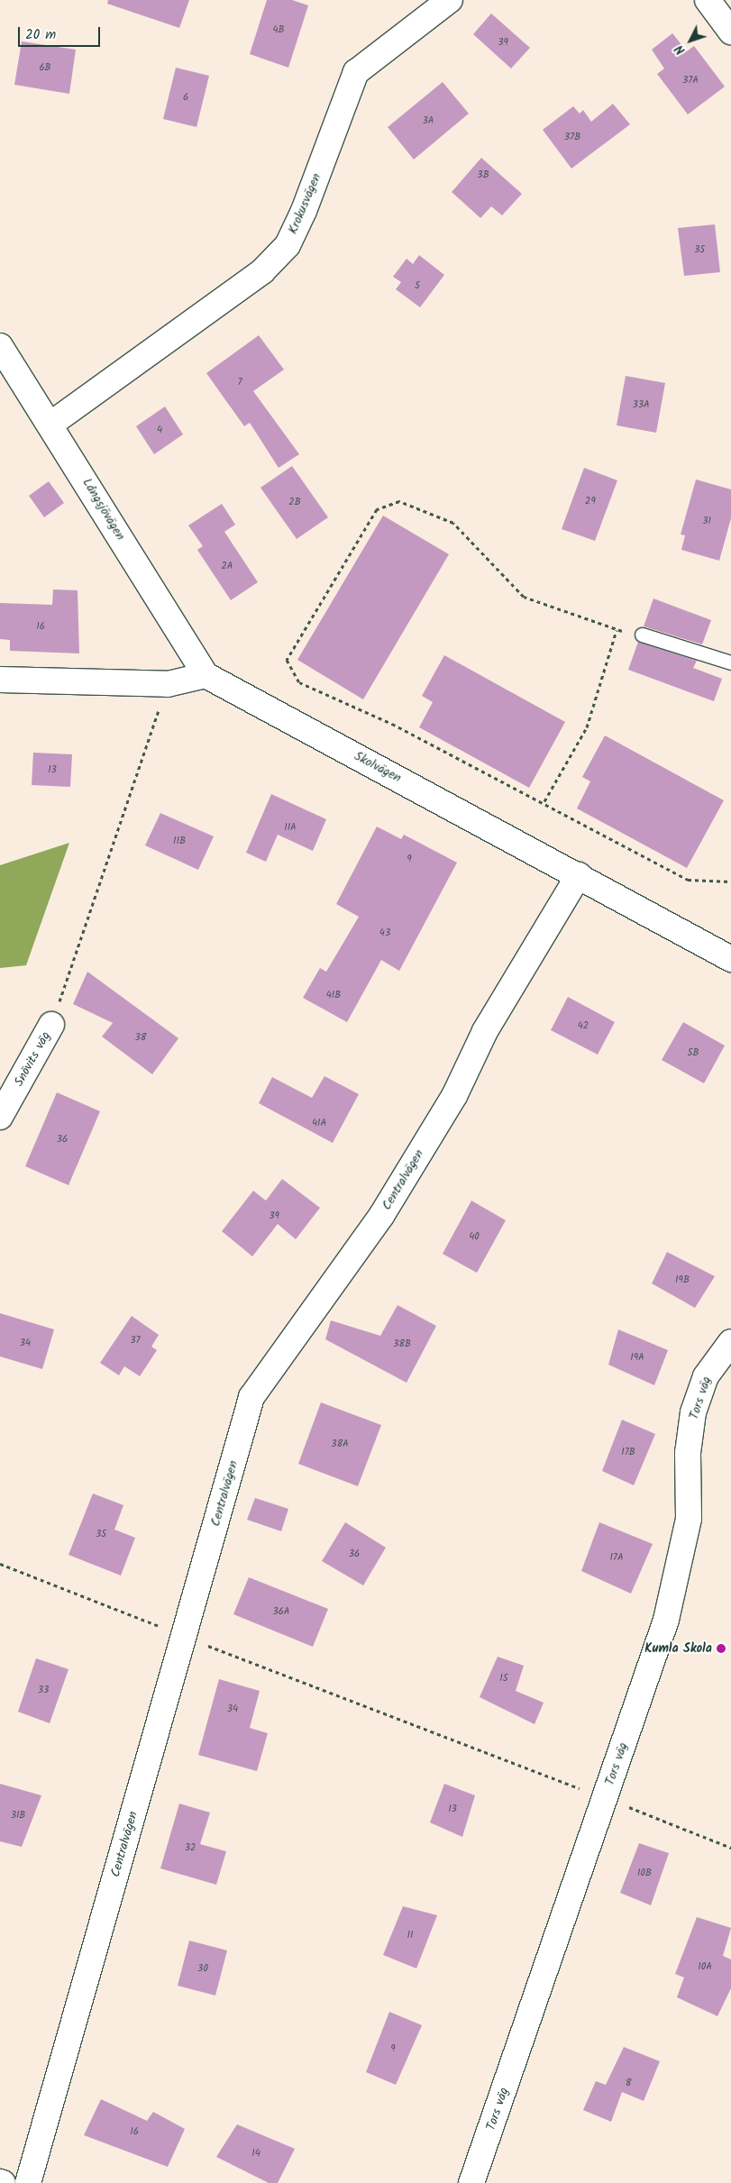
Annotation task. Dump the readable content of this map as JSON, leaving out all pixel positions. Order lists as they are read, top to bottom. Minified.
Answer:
{"streets":{"street":["Krokusvägen","Långsjövägen","Skolvägen","Snövits väg","Centralvägen","Tors väg"]},"crossings":[["Krokusvägen","Långsjövägen"],["Långsjövägen","Skolvägen"],["Skolvägen","Centralvägen"]],"places":["Kumla Skola"],"house_numbers":["4B","39","6B","37A","6","3A","37B","3B","35","5","7","33A","4","29","2B","31","2A","16","13","11A","11B","9","43","41B","42","38","5B","41A","36","39","40","19B","37","34","38B","19A","38A","17B","35","36","17A","36A","15","33","34","13","31B","32","10B","11","10A","30","9","8","16","14"],"scale_bar":"20 m","north":"bottom left"}
